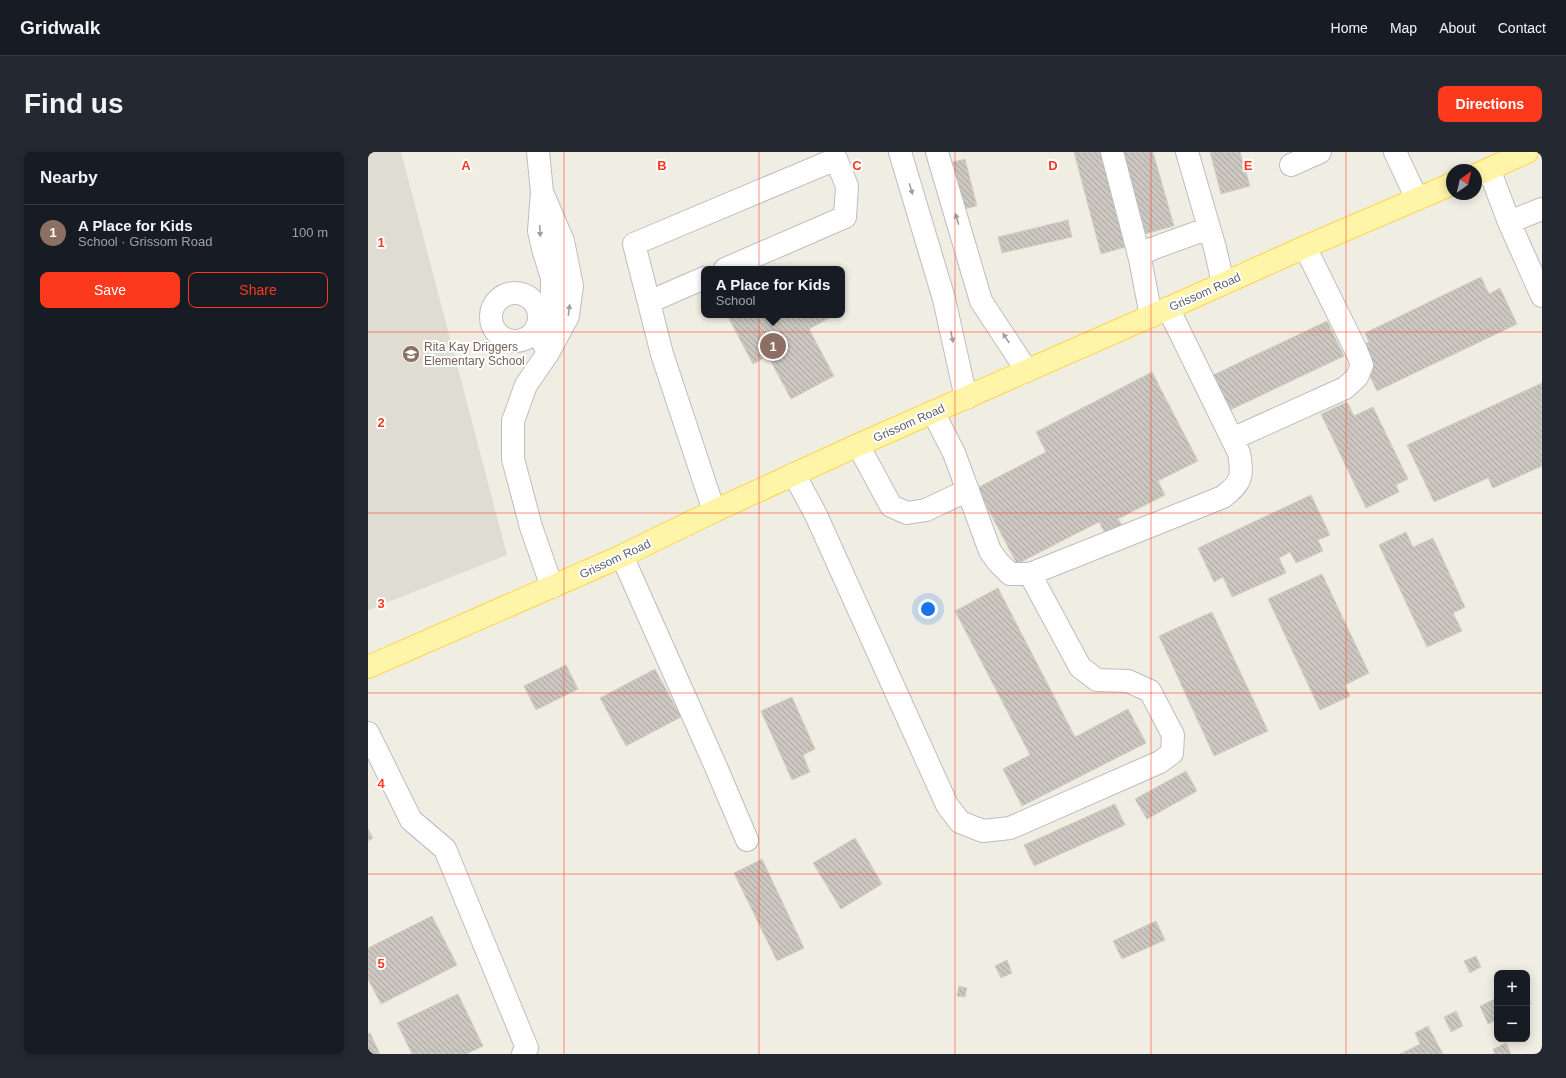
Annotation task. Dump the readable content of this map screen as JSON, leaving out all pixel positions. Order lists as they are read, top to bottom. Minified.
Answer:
{"streets":{"main road":["Grissom Road"]},"places":{"school or university":["Rita Kay Driggers Elementary School"]},"north":"top right","page":{"header":"Gridwalk","nav":["Home","Map","About","Contact"],"buttons":["Directions",["Save","Share"]],"title":"Find us","heading":"Nearby","list":[{"mark":"1","name":"A Place for Kids","note":"School · Grissom Road","value":"100 m"}],"popup":["A Place for Kids","School"],"pins":"1","map_buttons":["+","−"]},"grid":{"columns":["A","B","C","D","E"],"rows":["1","2","3","4","5"]}}
